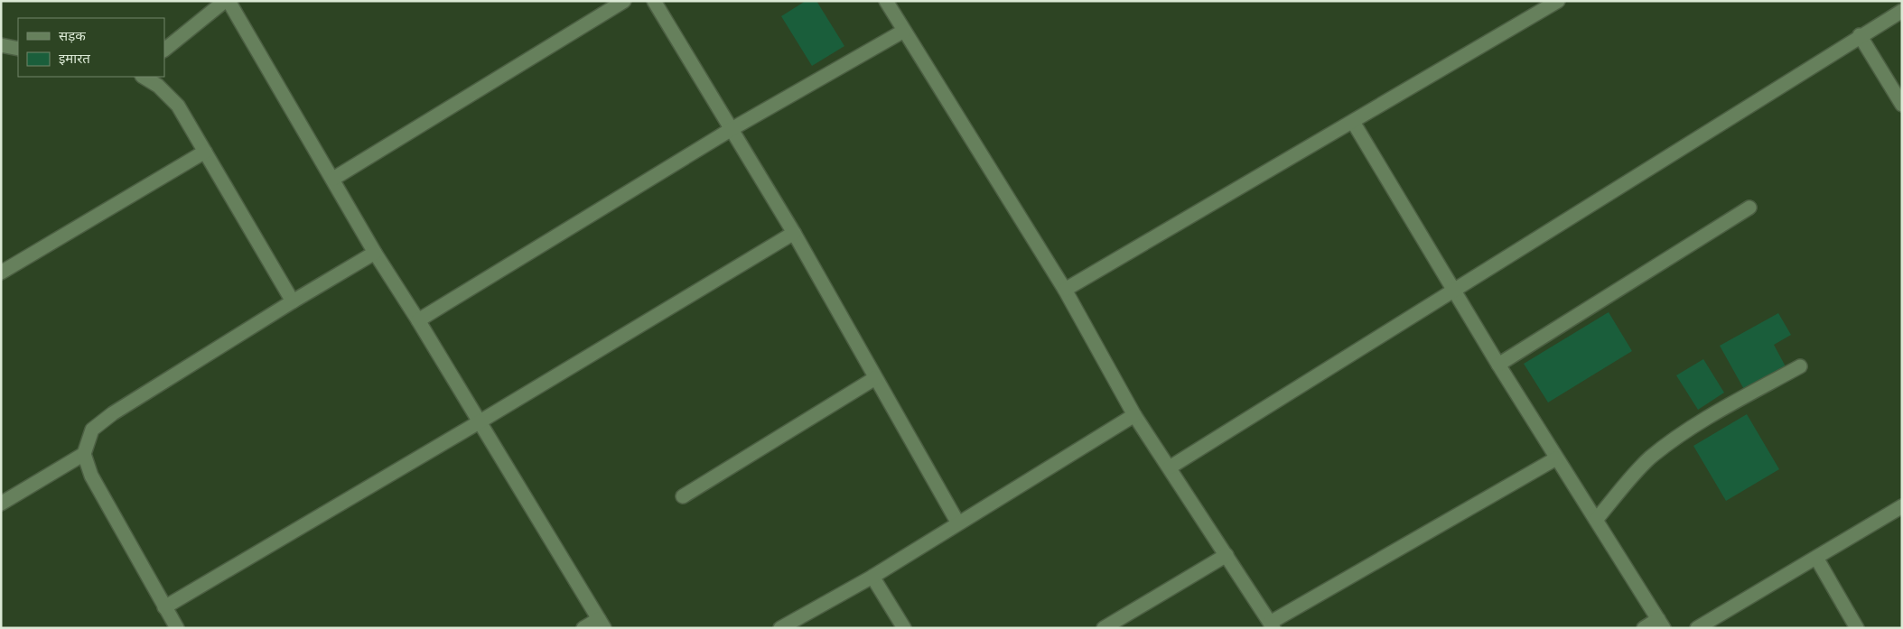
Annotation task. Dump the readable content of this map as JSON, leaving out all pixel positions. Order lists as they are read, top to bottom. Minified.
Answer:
{"legend":["सड़क","इमारत"]}
